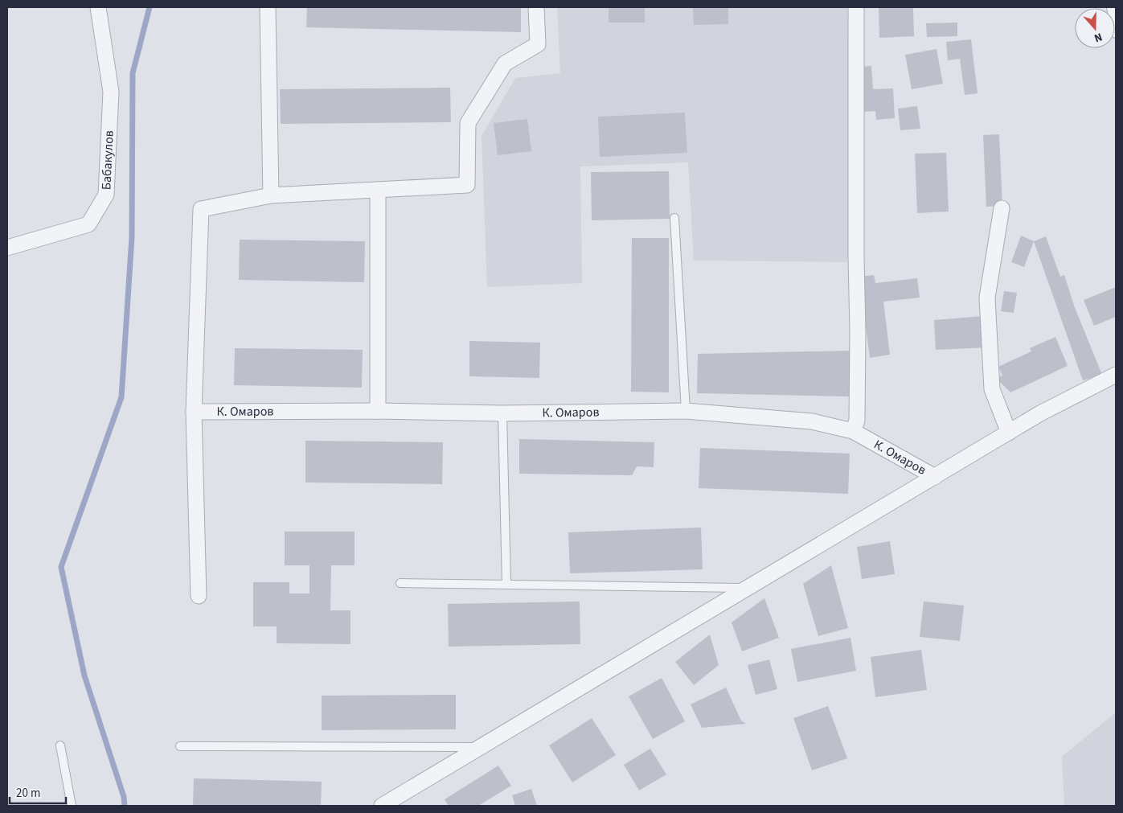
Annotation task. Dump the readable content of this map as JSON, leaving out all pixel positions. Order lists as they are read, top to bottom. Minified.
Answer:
{"streets":{"street":["Бабакулов","К. Омаров"]},"scale_bar":"20 m","north":"bottom"}
